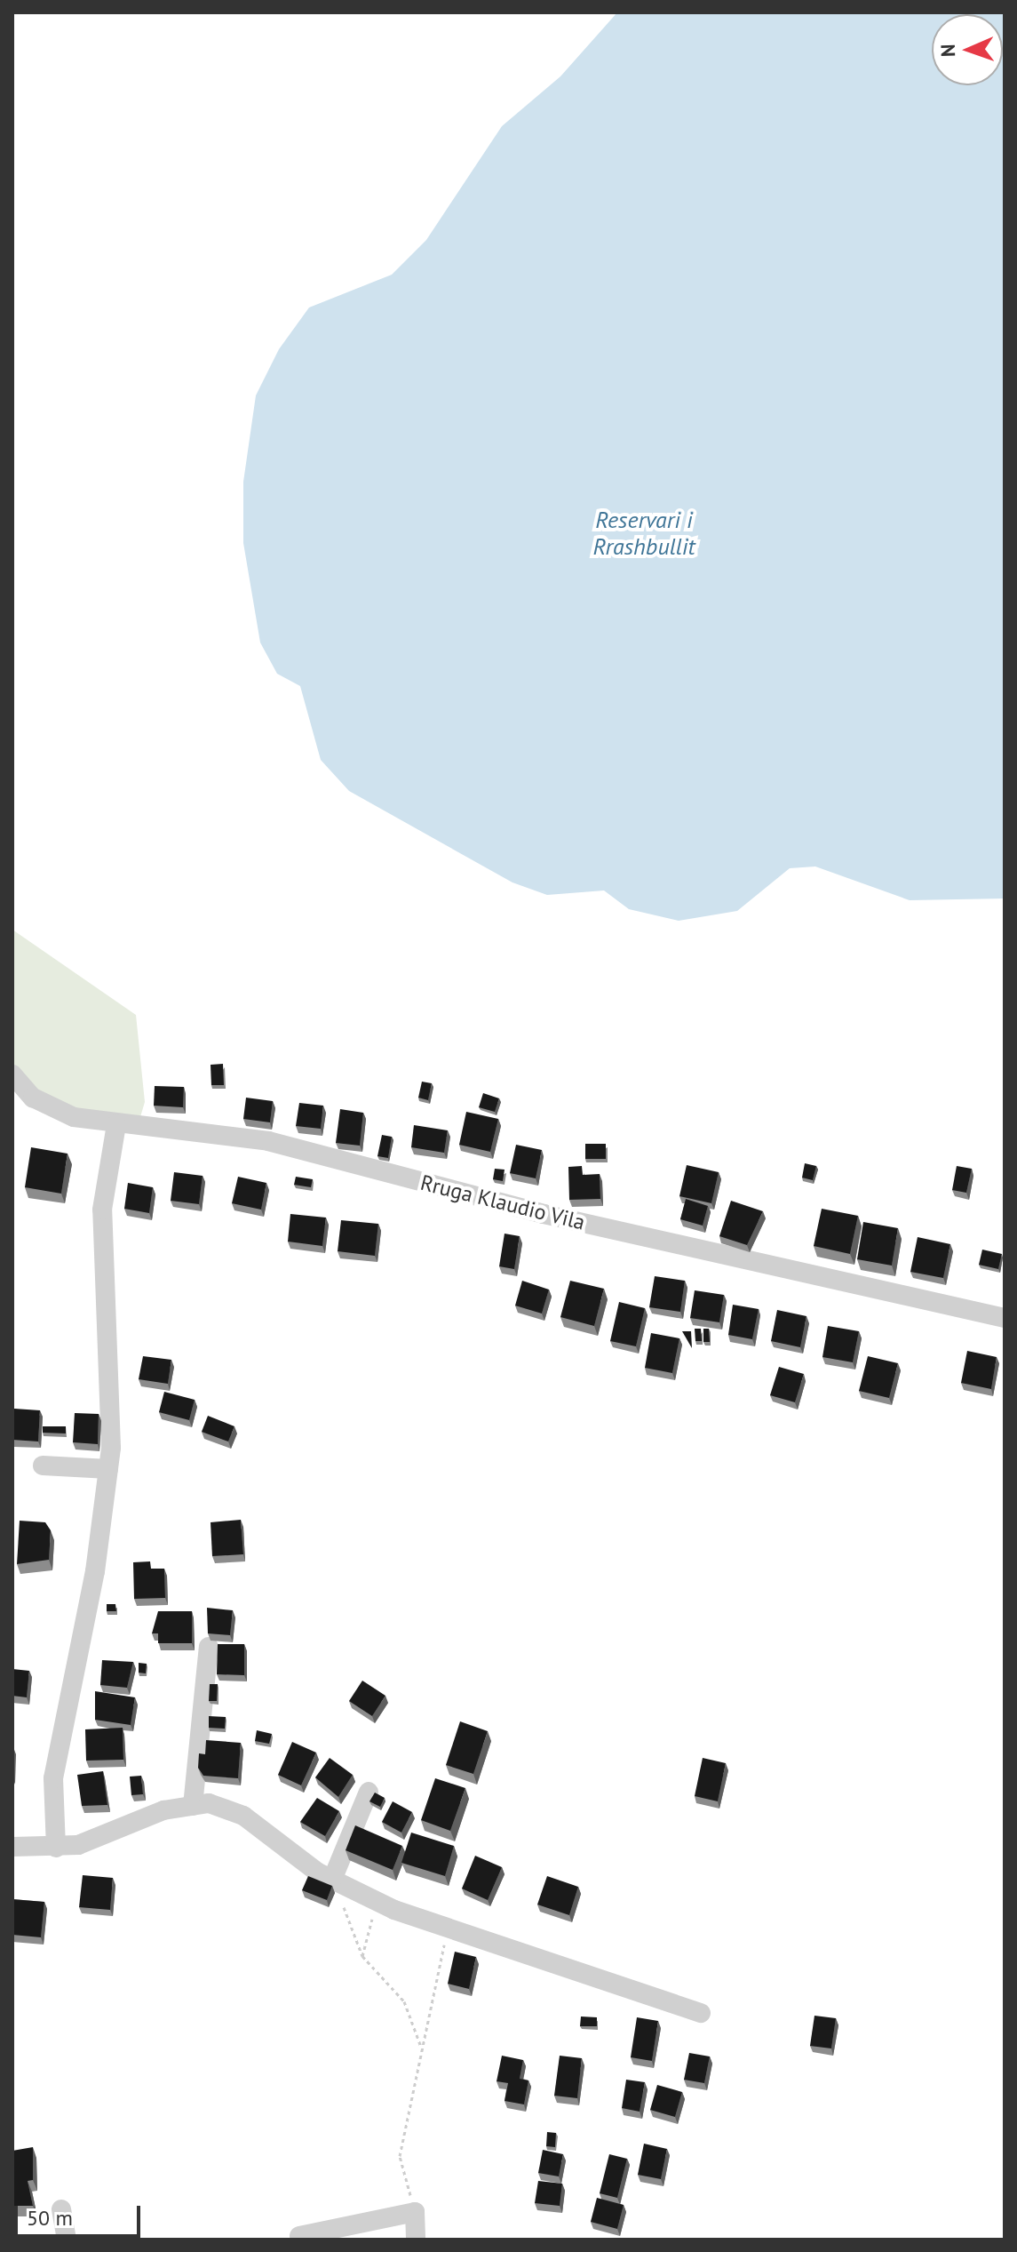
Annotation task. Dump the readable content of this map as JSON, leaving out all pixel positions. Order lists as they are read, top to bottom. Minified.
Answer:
{"streets":{"street":["Rruga Klaudio Vila"]},"water":["Reservari i Rrashbullit"],"scale_bar":"50 m","north":"left"}
